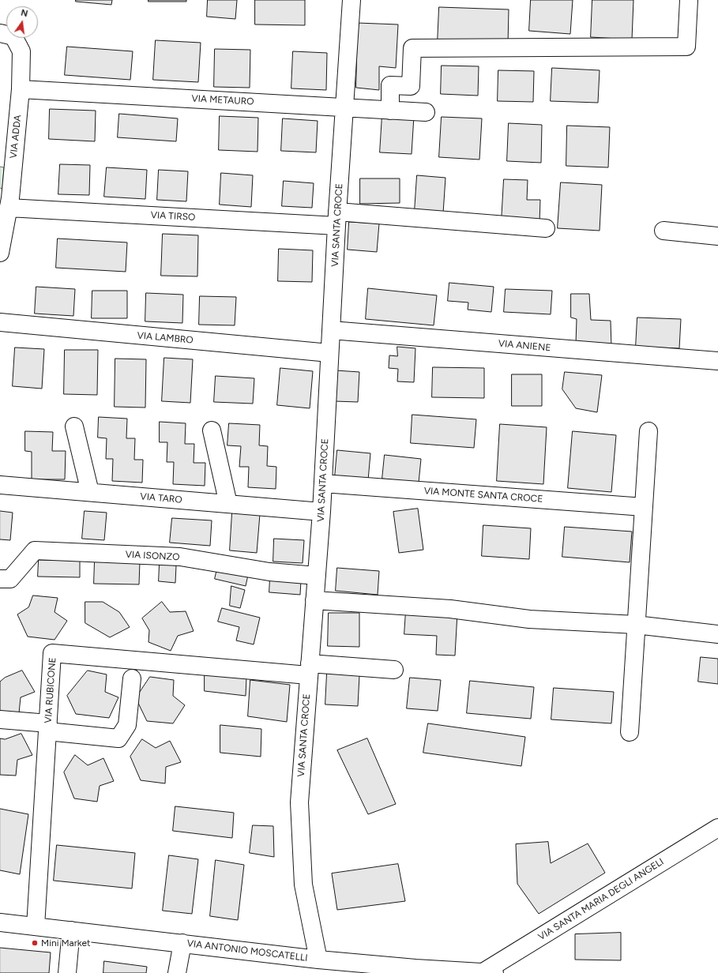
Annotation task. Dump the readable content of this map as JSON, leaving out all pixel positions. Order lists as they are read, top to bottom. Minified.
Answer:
{"streets":{"street":["VIA METAURO","VIA ADDA","VIA TIRSO","VIA SANTA CROCE","VIA LAMBRO","VIA ANIENE","VIA MONTE SANTA CROCE","VIA TARO","VIA ISONZO","VIA RUBICONE","VIA SANTA MARIA DEGLI ANGELI","VIA ANTONIO MOSCATELLI"]},"crossings":[["VIA METAURO","VIA ADDA"],["VIA METAURO","VIA SANTA CROCE"],["VIA ADDA","VIA TIRSO"],["VIA TIRSO","VIA SANTA CROCE"],["VIA SANTA CROCE","VIA LAMBRO"],["VIA SANTA CROCE","VIA ANIENE"],["VIA SANTA CROCE","VIA MONTE SANTA CROCE"],["VIA SANTA CROCE","VIA TARO"],["VIA SANTA CROCE","VIA ISONZO"],["VIA SANTA CROCE","VIA RUBICONE"],["VIA SANTA CROCE","VIA ANTONIO MOSCATELLI"],["VIA RUBICONE","VIA ANTONIO MOSCATELLI"],["VIA SANTA MARIA DEGLI ANGELI","VIA ANTONIO MOSCATELLI"]],"places":["Mini Market"],"north":"top"}
